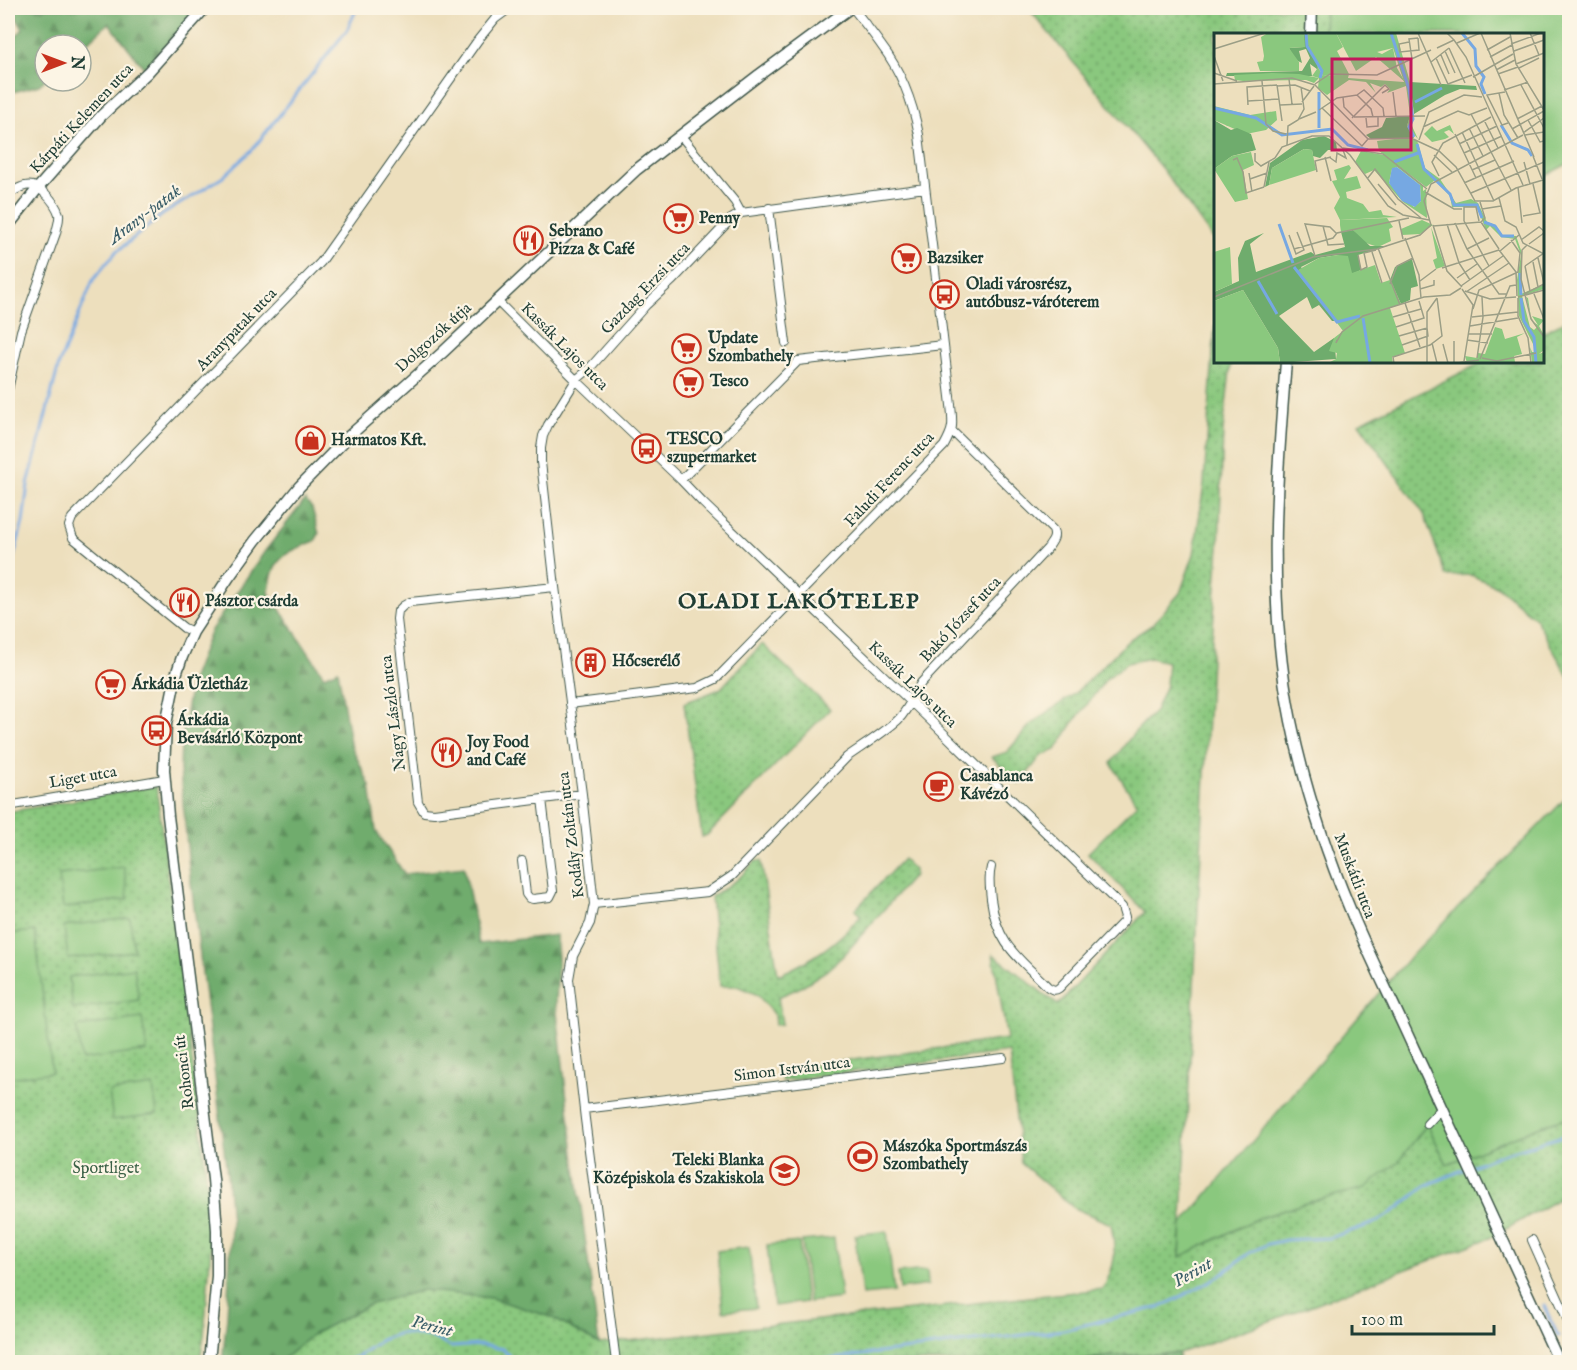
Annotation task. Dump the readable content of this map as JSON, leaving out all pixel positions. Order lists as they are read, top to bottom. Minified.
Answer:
{"streets":{"main road":["Kárpáti Kelemen utca","Dolgozók útja","Muskátli utca","Rohonci út"],"street":["Gazdag Erzsi utca","Aranypatak utca","Kassák Lajos utca","Faludi Ferenc utca","Bakó József utca","Nagy László utca","Liget utca","Kodály Zoltán utca","Simon István utca"]},"crossings":[["Gazdag Erzsi utca","Kassák Lajos utca"],["Gazdag Erzsi utca","Kodály Zoltán utca"],["Aranypatak utca","Dolgozók útja"],["Dolgozók útja","Kassák Lajos utca"],["Dolgozók útja","Faludi Ferenc utca"],["Dolgozók útja","Liget utca"],["Dolgozók útja","Rohonci út"],["Kassák Lajos utca","Faludi Ferenc utca"],["Kassák Lajos utca","Bakó József utca"],["Kassák Lajos utca","Kodály Zoltán utca"],["Faludi Ferenc utca","Bakó József utca"],["Faludi Ferenc utca","Kodály Zoltán utca"],["Bakó József utca","Kodály Zoltán utca"],["Nagy László utca","Kodály Zoltán utca"],["Liget utca","Rohonci út"],["Kodály Zoltán utca","Simon István utca"]],"districts":["OLADI LAKÓTELEP"],"water":["Arany-patak","Perint"],"parks":["Sportliget"],"places":{"supermarket":["Penny","Bazsiker","Update Szombathely","Tesco","Árkádia Üzletház"],"restaurant":["Sebrano Pizza & Café","Pásztor csárda","Joy Food and Café"],"bus stop":["Oladi városrész, autóbusz-váróterem","TESCO szupermarket","Árkádia Bevásárló Központ"],"shop":["Harmatos Kft."],"building":["Hőcserélő"],"cafe":["Casablanca Kávézó"],"sports":["Mászóka Sportmászás Szombathely"],"school or university":["Teleki Blanka Középiskola és Szakiskola"]},"scale_bar":"100 m","north":"right"}
